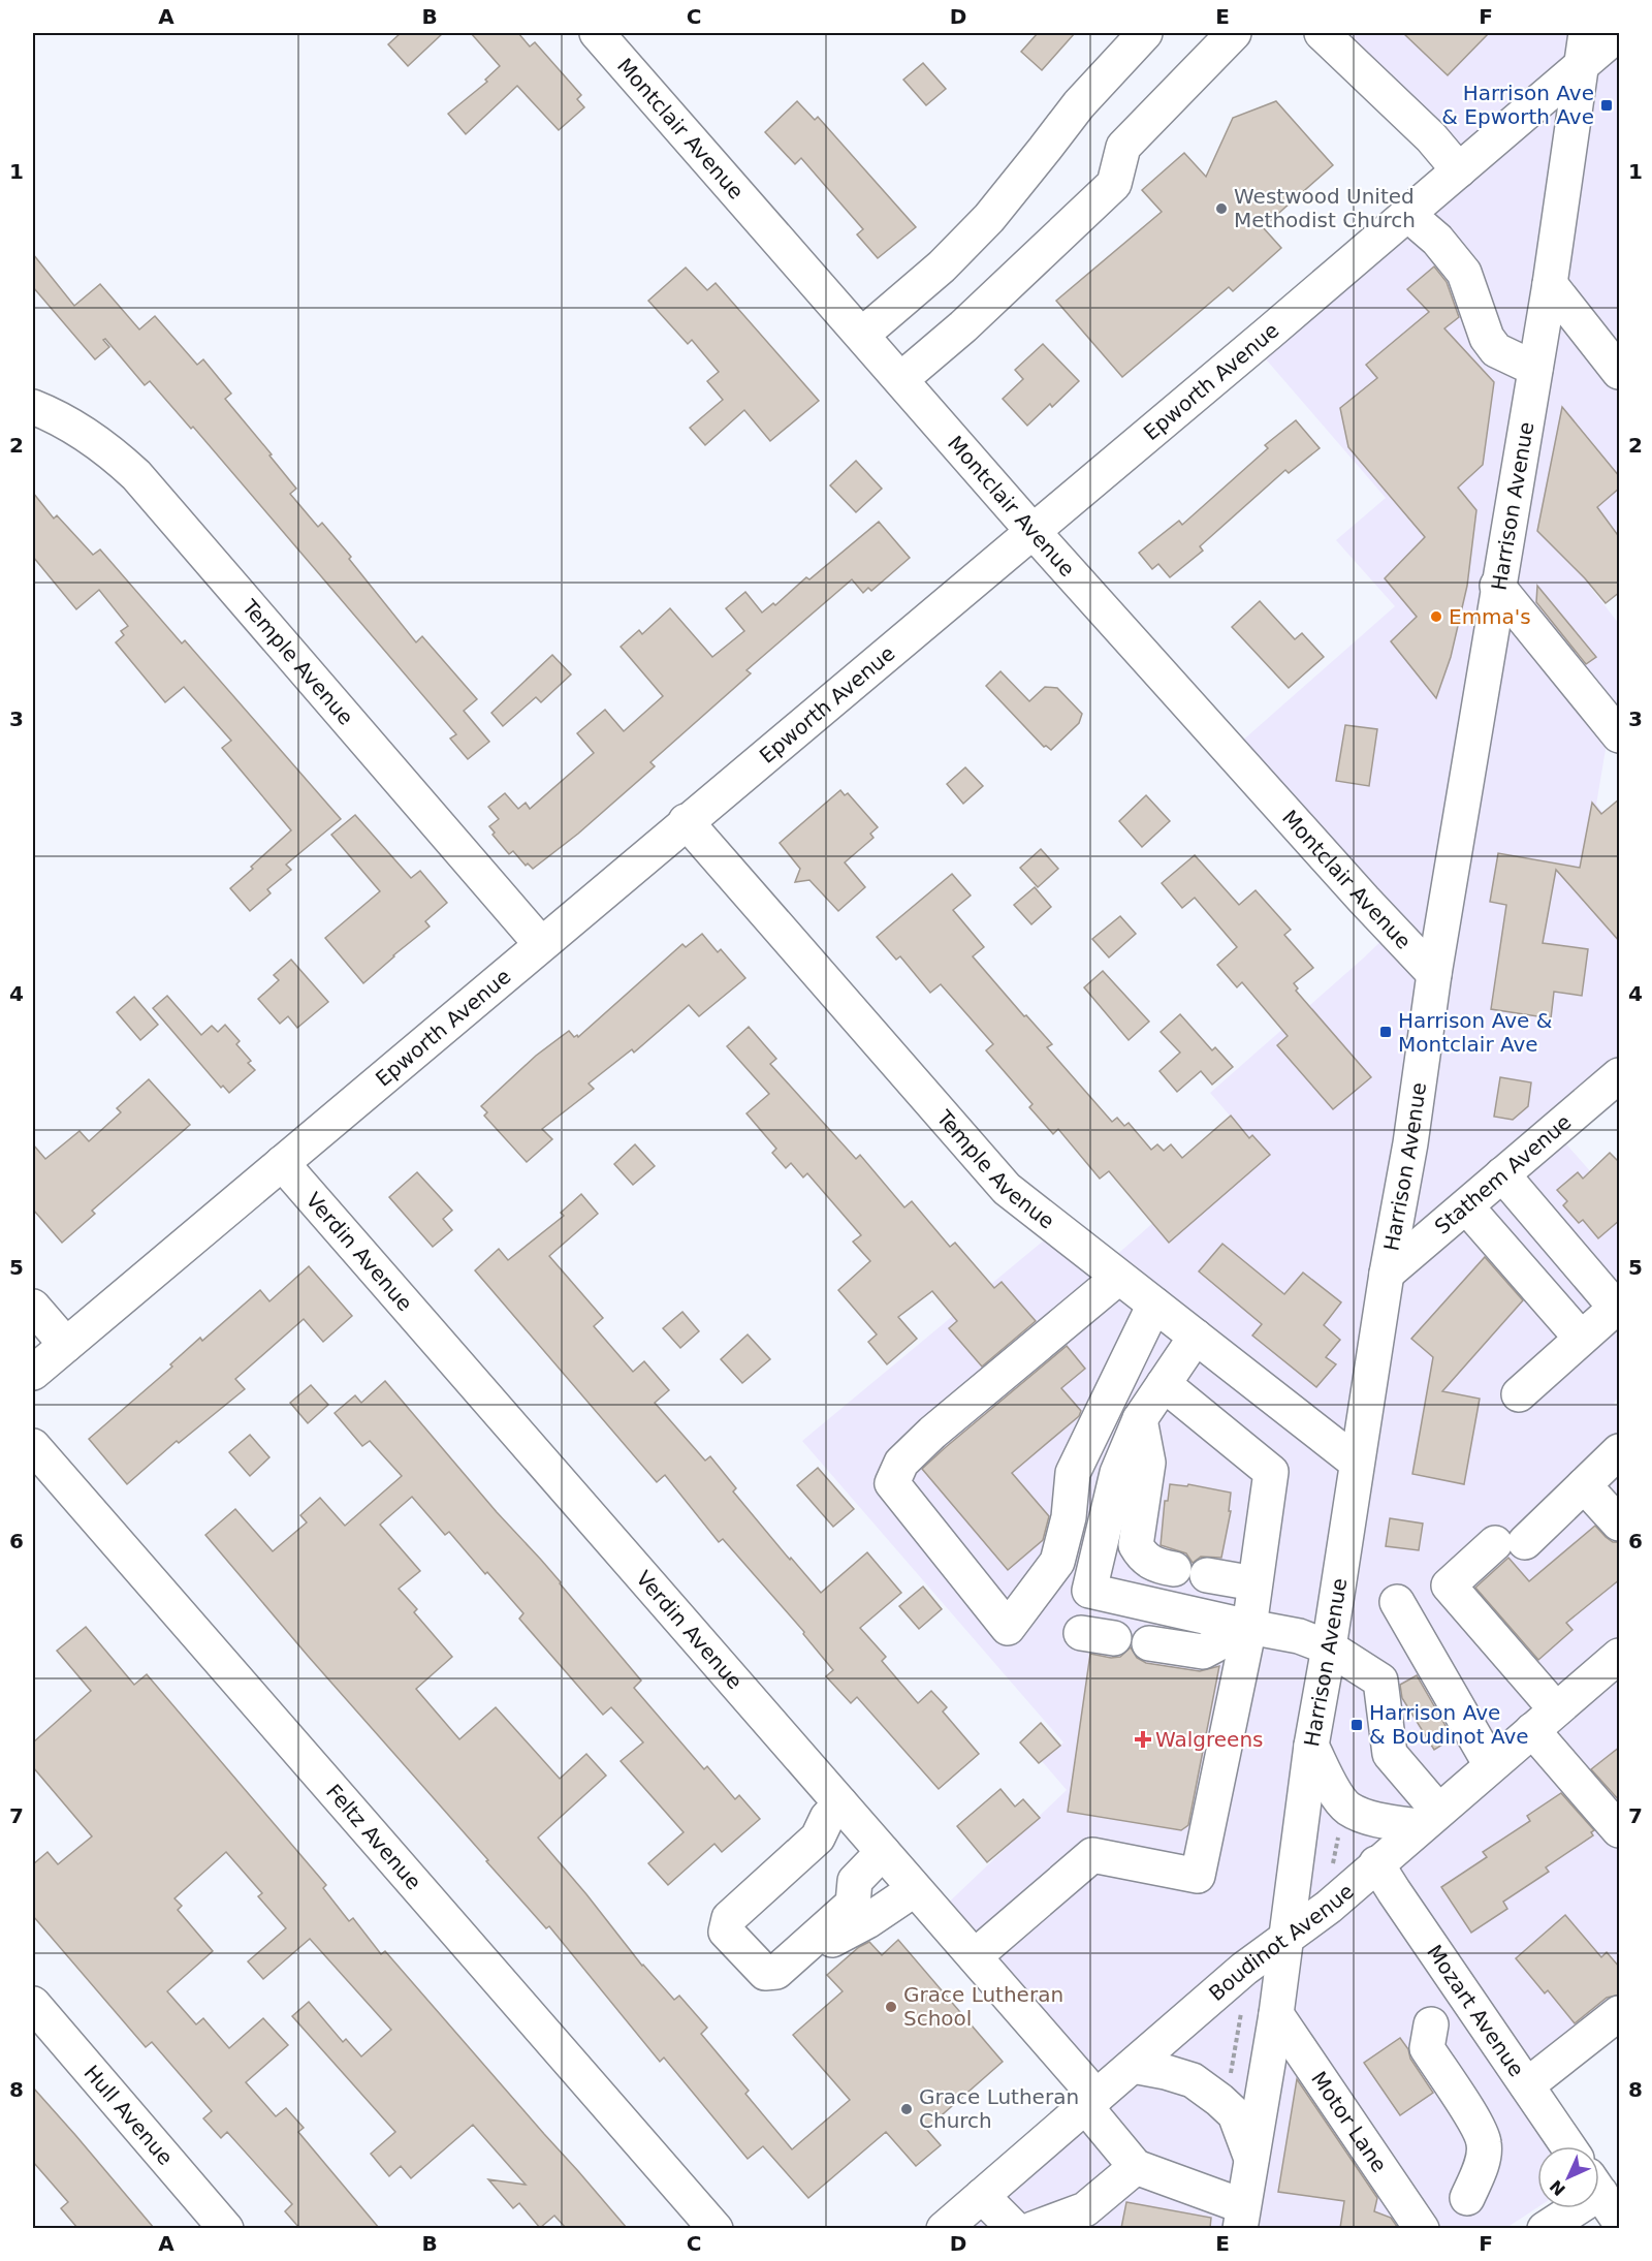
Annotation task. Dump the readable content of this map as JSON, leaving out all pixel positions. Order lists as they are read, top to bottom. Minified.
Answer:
{"streets":{"street":["Montclair Avenue","Epworth Avenue","Harrison Avenue","Temple Avenue","Stathem Avenue","Verdin Avenue","Feltz Avenue","Boudinot Avenue","Mozart Avenue","Hull Avenue","Motor Lane"]},"crossings":[["Montclair Avenue","Epworth Avenue"],["Montclair Avenue","Harrison Avenue"],["Epworth Avenue","Harrison Avenue"],["Epworth Avenue","Temple Avenue"],["Epworth Avenue","Verdin Avenue"],["Harrison Avenue","Temple Avenue"],["Harrison Avenue","Stathem Avenue"],["Harrison Avenue","Boudinot Avenue"],["Harrison Avenue","Motor Lane"],["Verdin Avenue","Boudinot Avenue"],["Boudinot Avenue","Mozart Avenue"]],"places":{"transit":["Harrison Ave & Epworth Ave","Harrison Ave & Montclair Ave","Harrison Ave & Boudinot Ave"],"other":["Westwood United Methodist Church","Emma's","Grace Lutheran School","Grace Lutheran Church"],"health":["Walgreens"]},"north":"bottom left","grid":{"columns":["A","B","C","D","E","F"],"rows":["1","2","3","4","5","6","7","8"]}}
